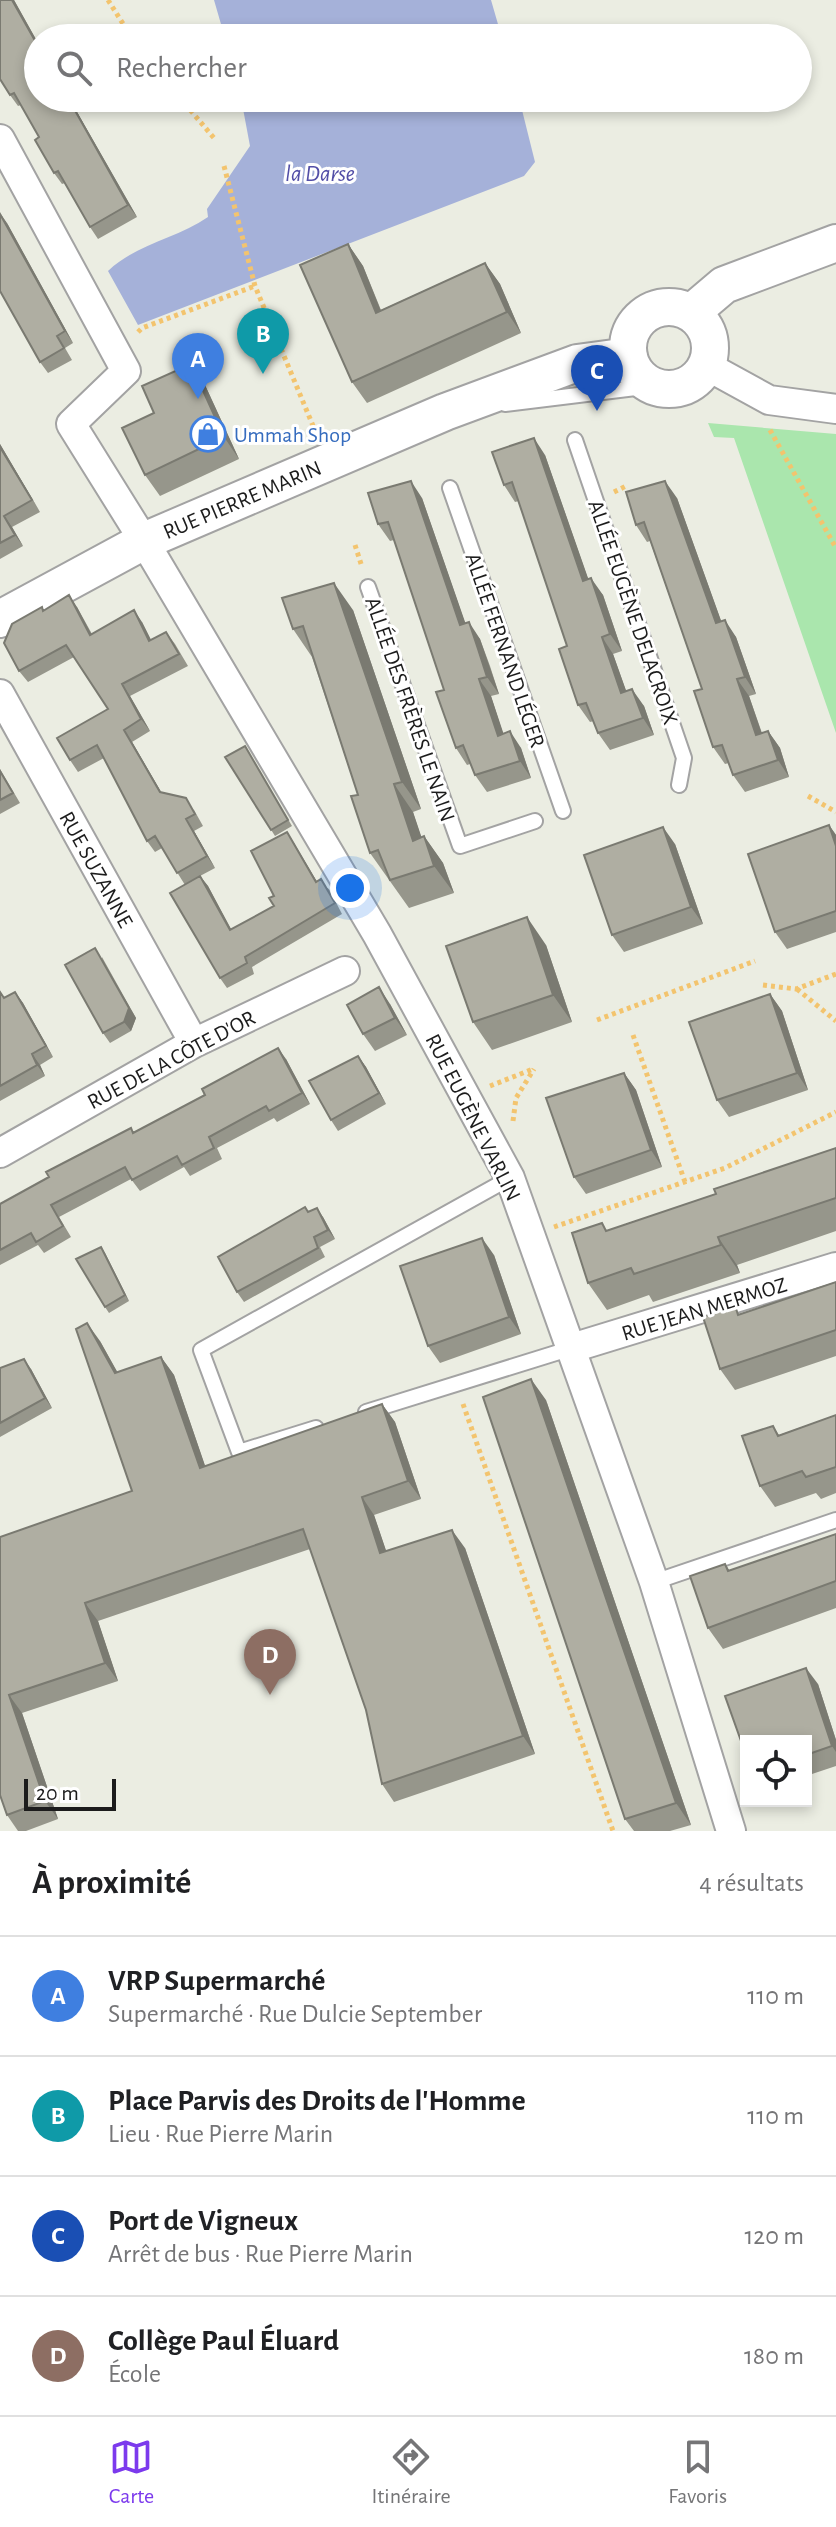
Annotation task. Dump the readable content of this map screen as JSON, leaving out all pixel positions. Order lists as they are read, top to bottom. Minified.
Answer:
{"streets":{"street":["RUE PIERRE MARIN","RUE SUZANNE","RUE DE LA CÔTE D'OR","RUE EUGÈNE VARLIN","RUE JEAN MERMOZ"],"lane":["ALLÉE EUGÈNE DELACROIX","ALLÉE FERNAND LÉGER","ALLÉE DES FRÈRES LE NAIN"]},"crossings":[["RUE PIERRE MARIN","RUE EUGÈNE VARLIN"],["RUE SUZANNE","RUE DE LA CÔTE D'OR"],["RUE EUGÈNE VARLIN","RUE JEAN MERMOZ"]],"water":["la Darse"],"places":{"shop":["Ummah Shop"]},"scale_bar":"20 m","page":{"search":"Rechercher","pins":["B","A","C","D"],"scale":"20 m","heading":["À proximité","4 résultats"],"list":[{"mark":"A","name":"VRP Supermarché","note":"Supermarché · Rue Dulcie September","value":"110 m"},{"mark":"B","name":"Place Parvis des Droits de l'Homme","note":"Lieu · Rue Pierre Marin","value":"110 m"},{"mark":"C","name":"Port de Vigneux","note":"Arrêt de bus · Rue Pierre Marin","value":"120 m"},{"mark":"D","name":"Collège Paul Éluard","note":"École","value":"180 m"}],"nav":["Carte","Itinéraire","Favoris"]}}
